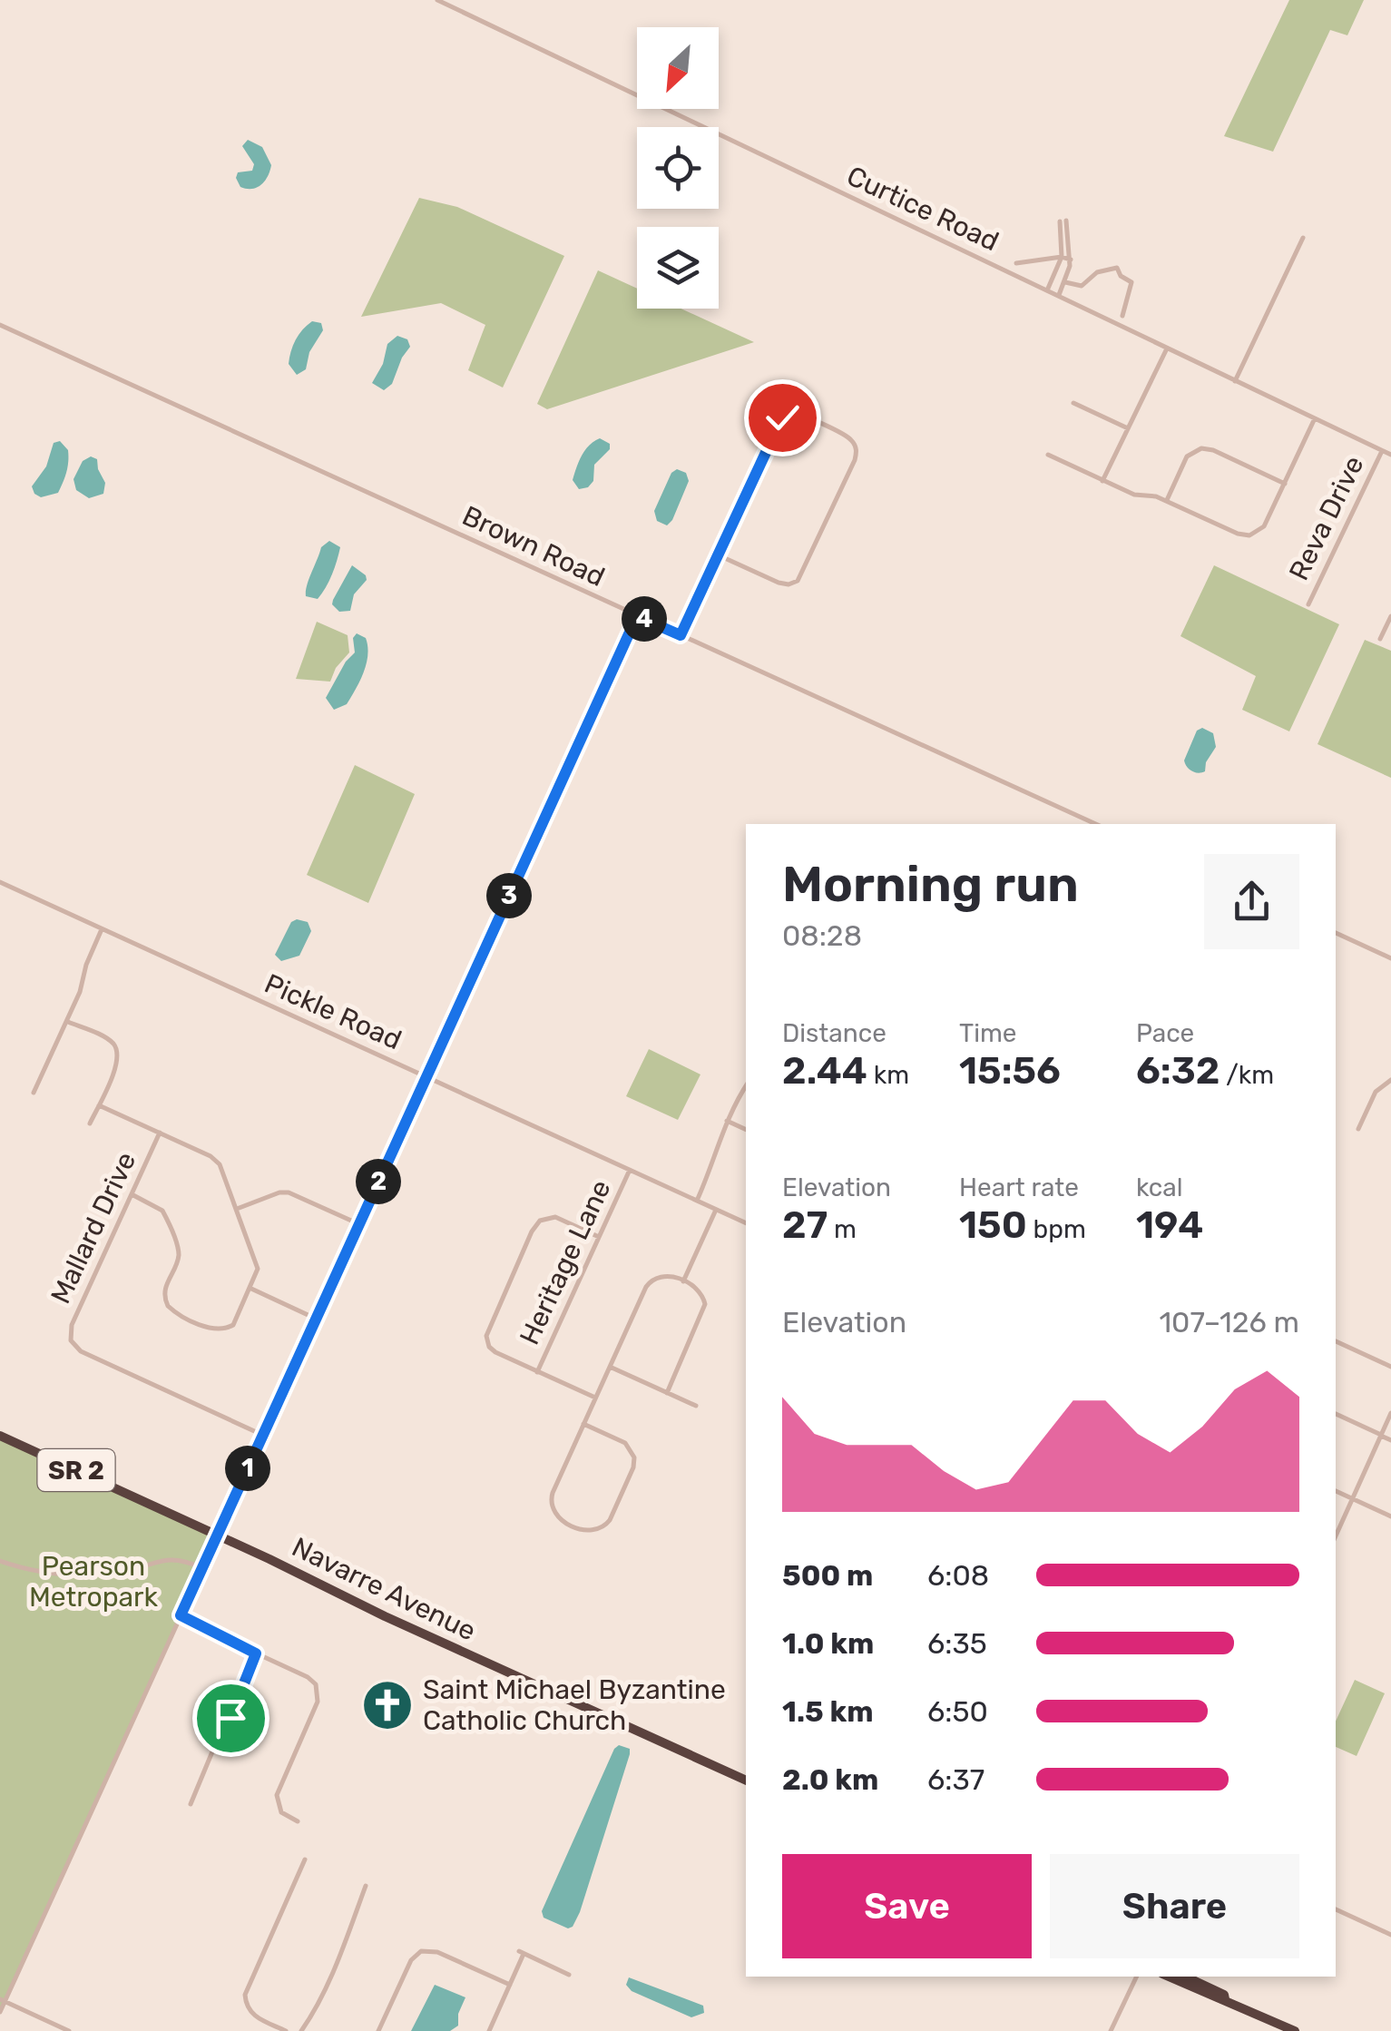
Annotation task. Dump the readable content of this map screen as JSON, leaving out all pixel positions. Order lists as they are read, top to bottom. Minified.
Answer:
{"streets":{"highway":["SR 2","Navarre Avenue"],"street":["Curtice Road","Reva Drive","Brown Road","Pickle Road","Mallard Drive","Heritage Lane"]},"crossings":[["Curtice Road","Reva Drive"],["Pickle Road","Heritage Lane"]],"parks":["Pearson Metropark"],"places":{"church":["Saint Michael Byzantine Catholic Church"]},"north":"bottom left","page":{"pins":["4","3","2","1"],"heading":["Morning run","08:28"],"stats":[["Distance","2.44 km"],["Time","15:56"],["Pace","6:32 /km"],["Elevation","27 m"],["Heart rate","150 bpm"],["kcal","194"]],"chart":["Elevation","107–126 m"],"list":[{"name":"500 m","note":"6:08"},{"name":"1.0 km","note":"6:35"},{"name":"1.5 km","note":"6:50"},{"name":"2.0 km","note":"6:37"}],"buttons":["Save","Share"]}}
